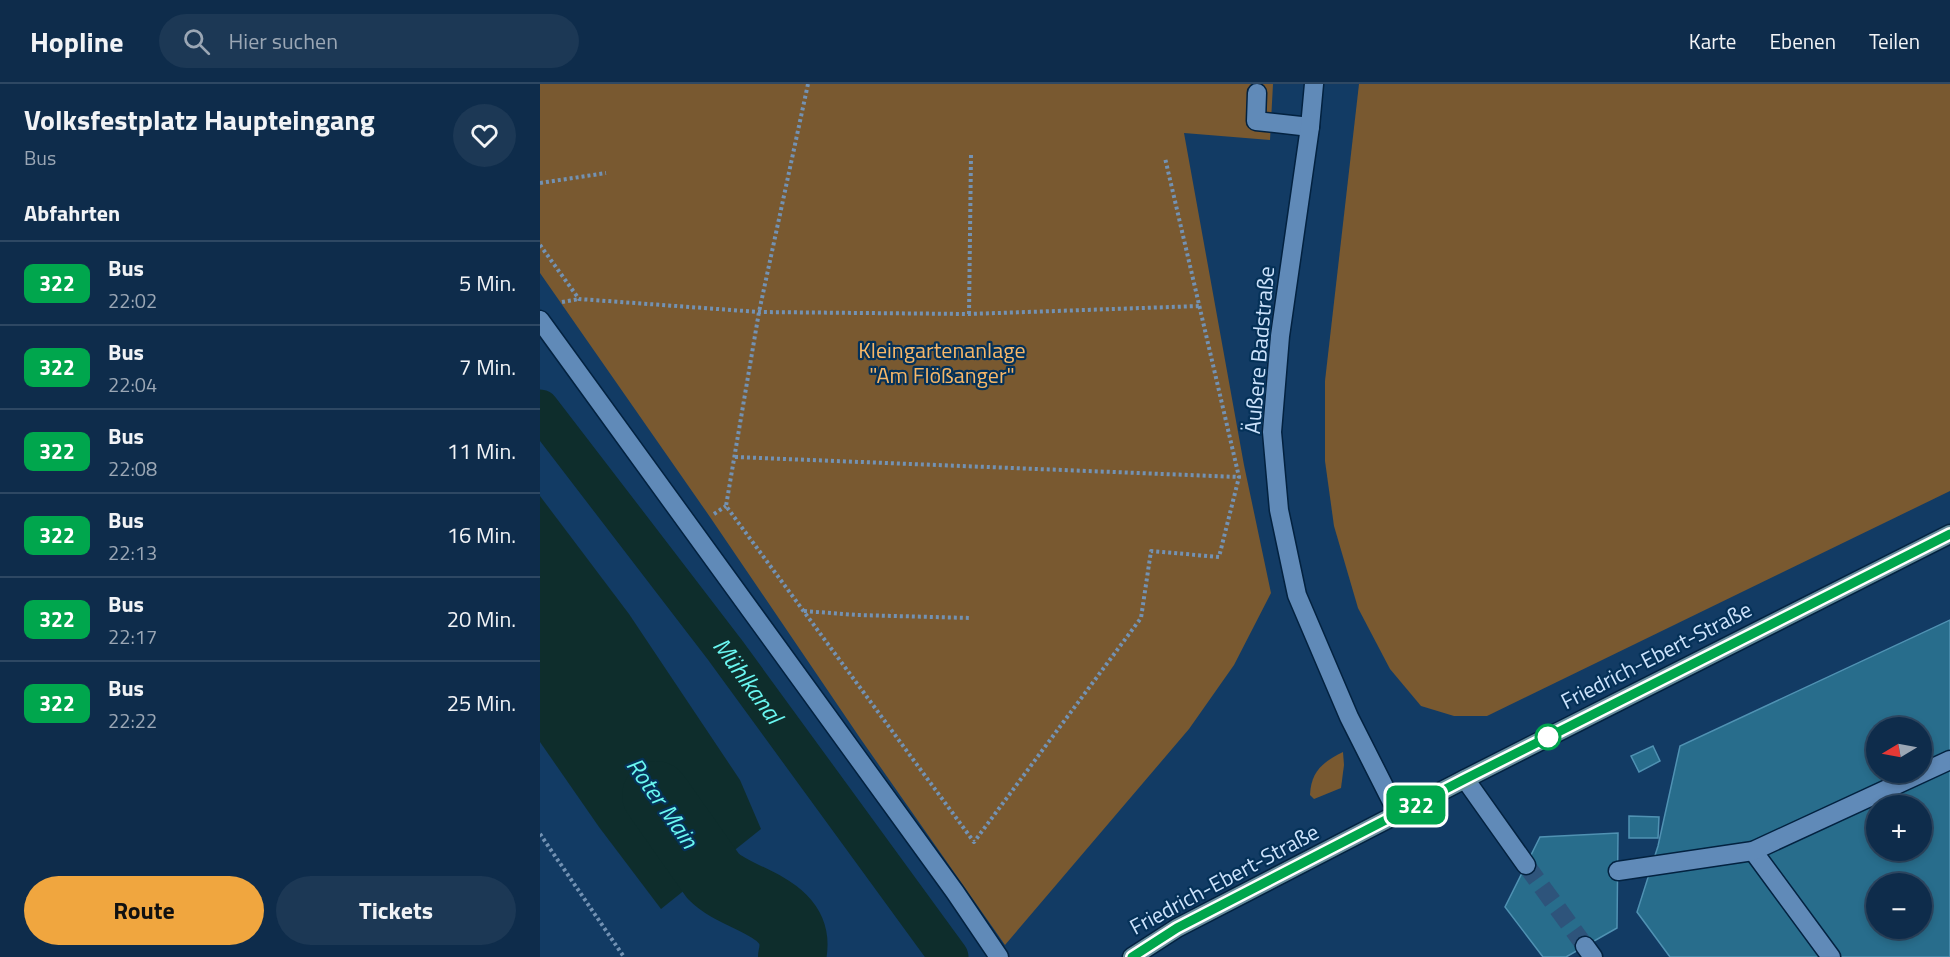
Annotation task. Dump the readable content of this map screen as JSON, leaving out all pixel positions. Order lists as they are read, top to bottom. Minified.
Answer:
{"streets":{"street":["Äußere Badstraße","Friedrich-Ebert-Straße"]},"crossings":[["Äußere Badstraße","Friedrich-Ebert-Straße"]],"water":["Mühlkanal","Roter Main"],"parks":["Kleingartenanlage \"Am Flößanger\""],"lines":["bus line 322"],"north":"left","page":{"header":"Hopline","search":"Hier suchen","nav":["Karte","Ebenen","Teilen"],"heading":[["Volksfestplatz Haupteingang","Bus"],"Abfahrten"],"on_map":"322","list":[{"mark":"322","name":"Bus","note":"22:02","value":"5 Min."},{"mark":"322","name":"Bus","note":"22:04","value":"7 Min."},{"mark":"322","name":"Bus","note":"22:08","value":"11 Min."},{"mark":"322","name":"Bus","note":"22:13","value":"16 Min."},{"mark":"322","name":"Bus","note":"22:17","value":"20 Min."},{"mark":"322","name":"Bus","note":"22:22","value":"25 Min."}],"map_buttons":["+","−"],"buttons":["Route","Tickets"]}}
